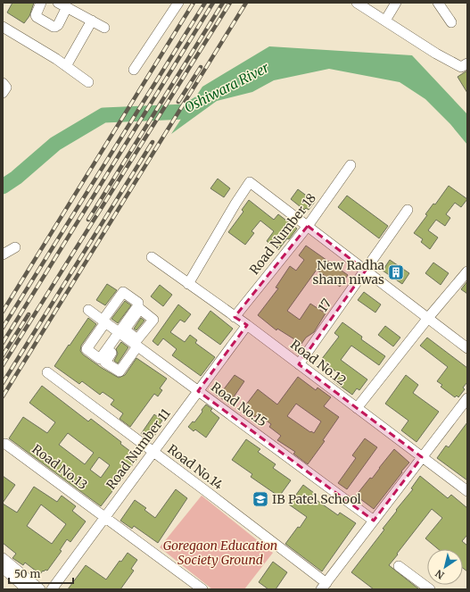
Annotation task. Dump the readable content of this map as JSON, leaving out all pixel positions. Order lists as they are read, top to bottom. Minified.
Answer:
{"streets":{"street":["Road Number 18","17","Road No.12","Road No.15","Road Number 11","Road No.13","Road No.14"]},"crossings":[["Road Number 18","Road No.12"],["17","Road No.12"],["Road No.12","Road Number 11"],["Road No.15","Road Number 11"],["Road Number 11","Road No.13"],["Road Number 11","Road No.14"]],"water":["Oshiwara River"],"parks":["Goregaon Education Society Ground"],"places":{"building":["New Radha sham niwas"],"school or university":["IB Patel School"]},"scale_bar":"50 m","north":"bottom left"}
